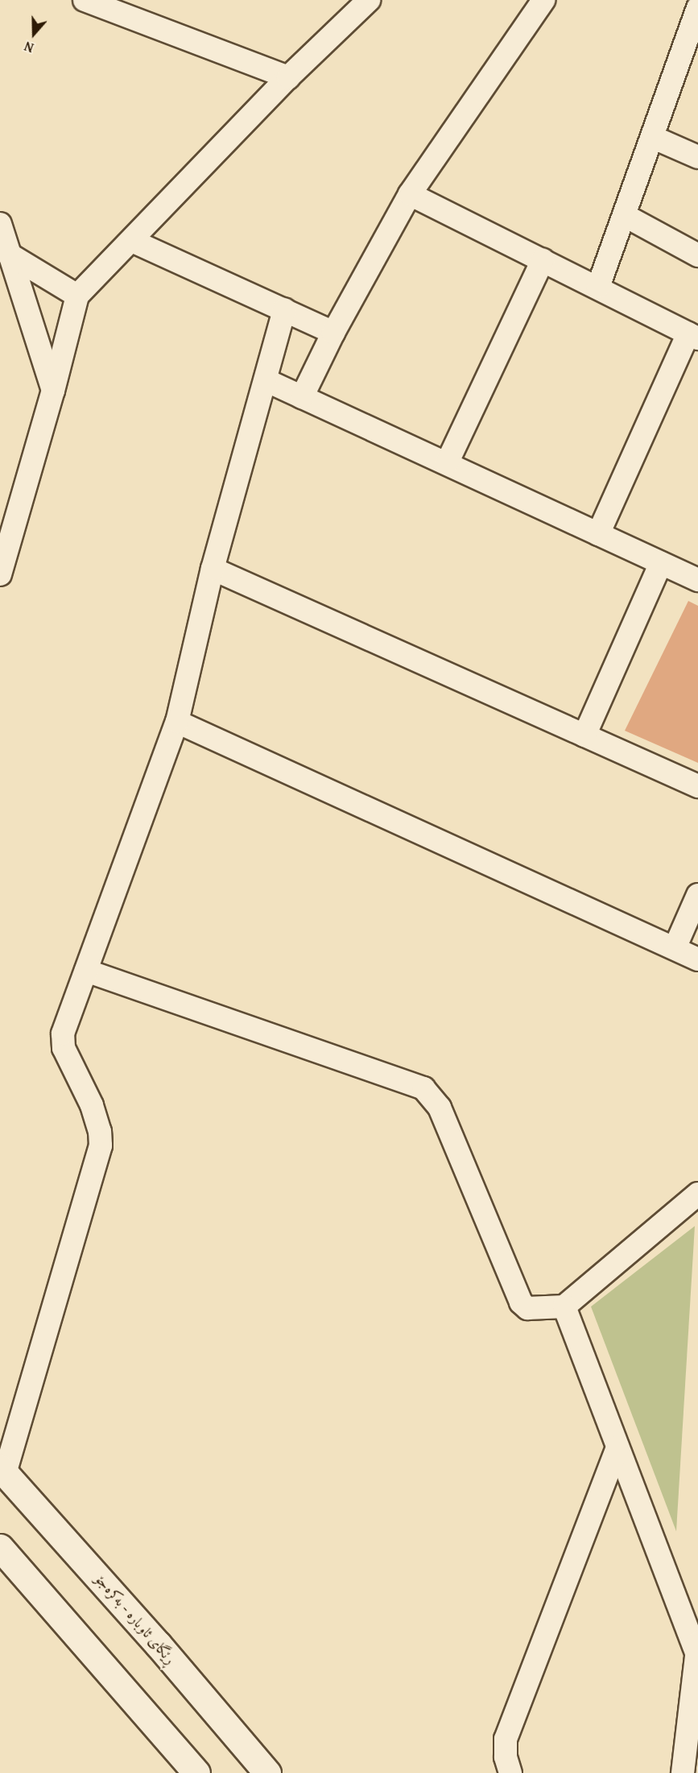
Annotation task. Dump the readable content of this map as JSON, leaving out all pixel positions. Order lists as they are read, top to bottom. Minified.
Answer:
{"streets":{"main road":["ڕێگای ئاوبارە - بەکرەجۆ"]},"north":"bottom"}
